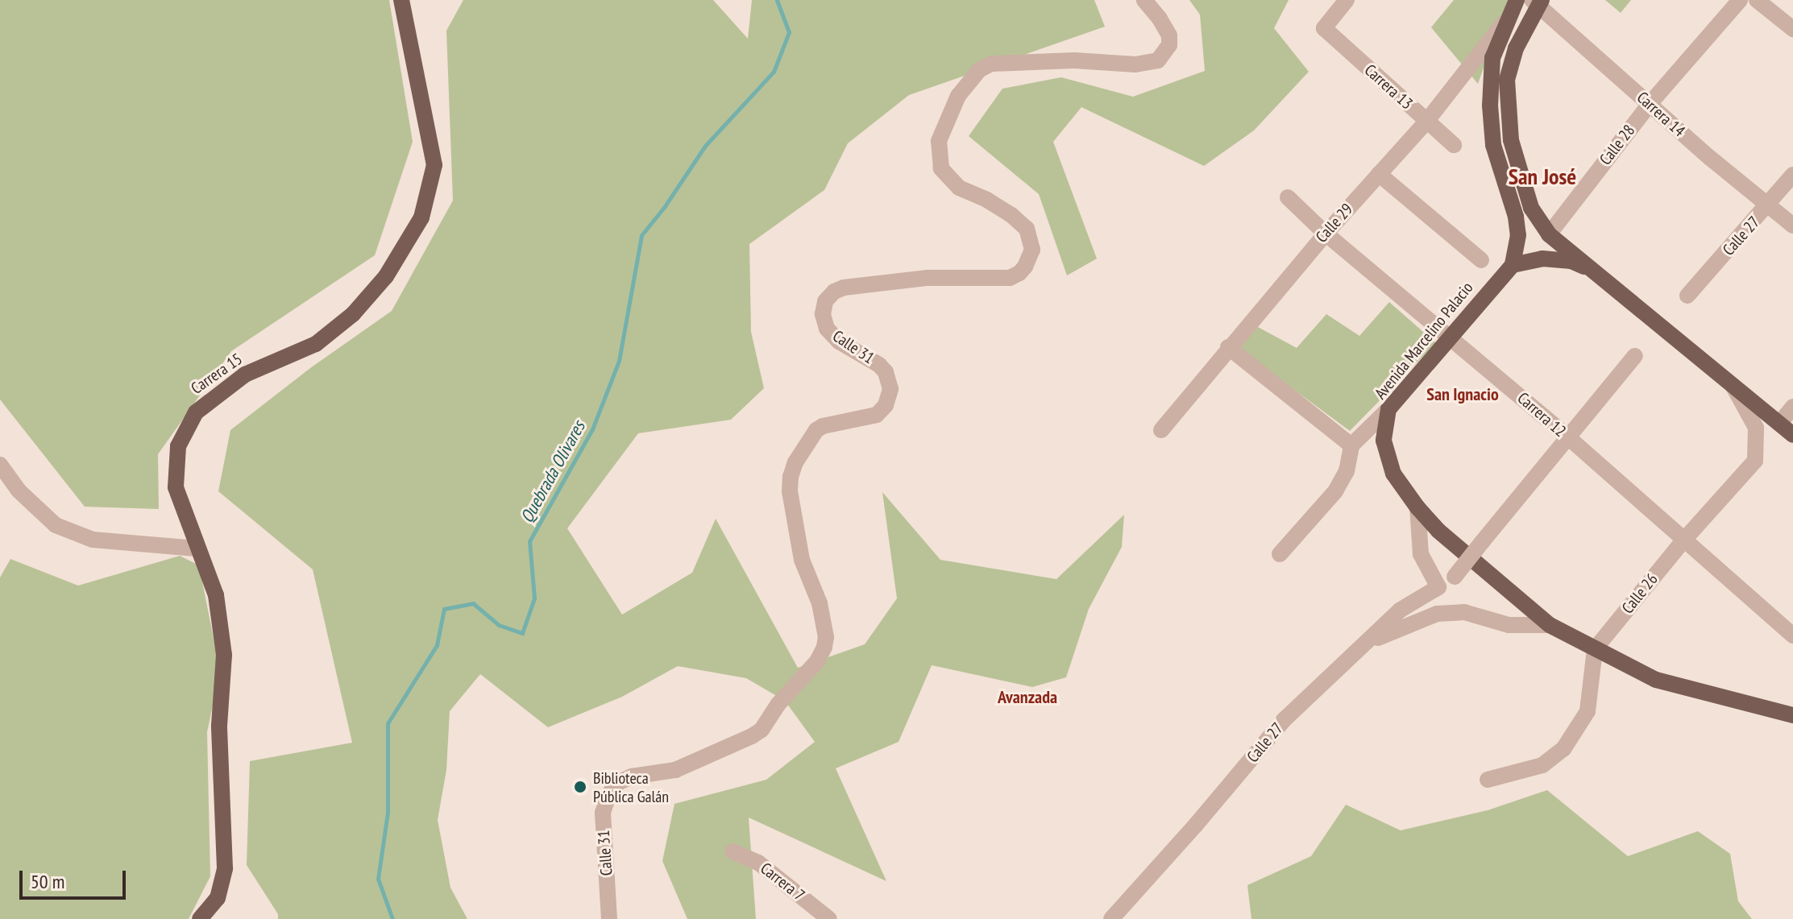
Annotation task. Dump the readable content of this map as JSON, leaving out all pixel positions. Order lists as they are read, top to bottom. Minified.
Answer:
{"streets":{"main road":["Avenida Marcelino Palacio","Carrera 15"],"street":["Carrera 13","Carrera 14","Calle 28","Calle 29","Calle 27","Calle 31","Carrera 12","Calle 26","Carrera 7"]},"crossings":[["Carrera 13","Calle 29"],["Carrera 14","Calle 28"],["Carrera 14","Calle 27"],["Calle 29","Carrera 12"],["Calle 27","Avenida Marcelino Palacio"],["Avenida Marcelino Palacio","Carrera 12"],["Avenida Marcelino Palacio","Calle 26"],["Carrera 12","Calle 26"]],"districts":["San José","San Ignacio","Avanzada"],"water":["Quebrada Olivares"],"places":["Biblioteca Pública Galán"],"scale_bar":"50 m"}
